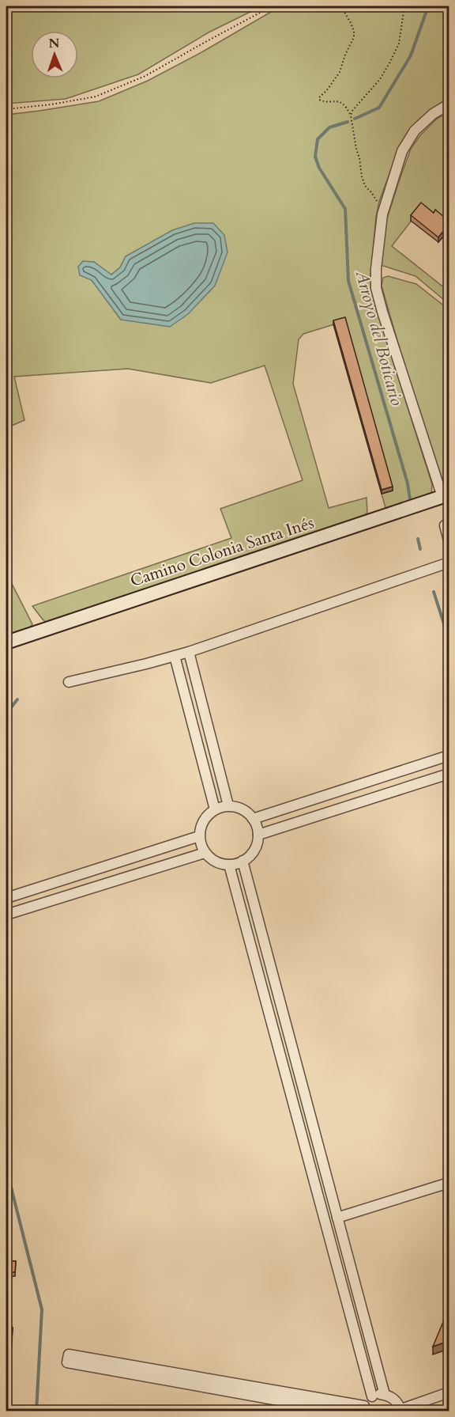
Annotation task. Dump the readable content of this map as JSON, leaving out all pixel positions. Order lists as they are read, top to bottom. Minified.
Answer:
{"streets":{"main road":["Camino Colonia Santa Inés"]},"water":["Arroyo del Boticario"],"north":"top"}
